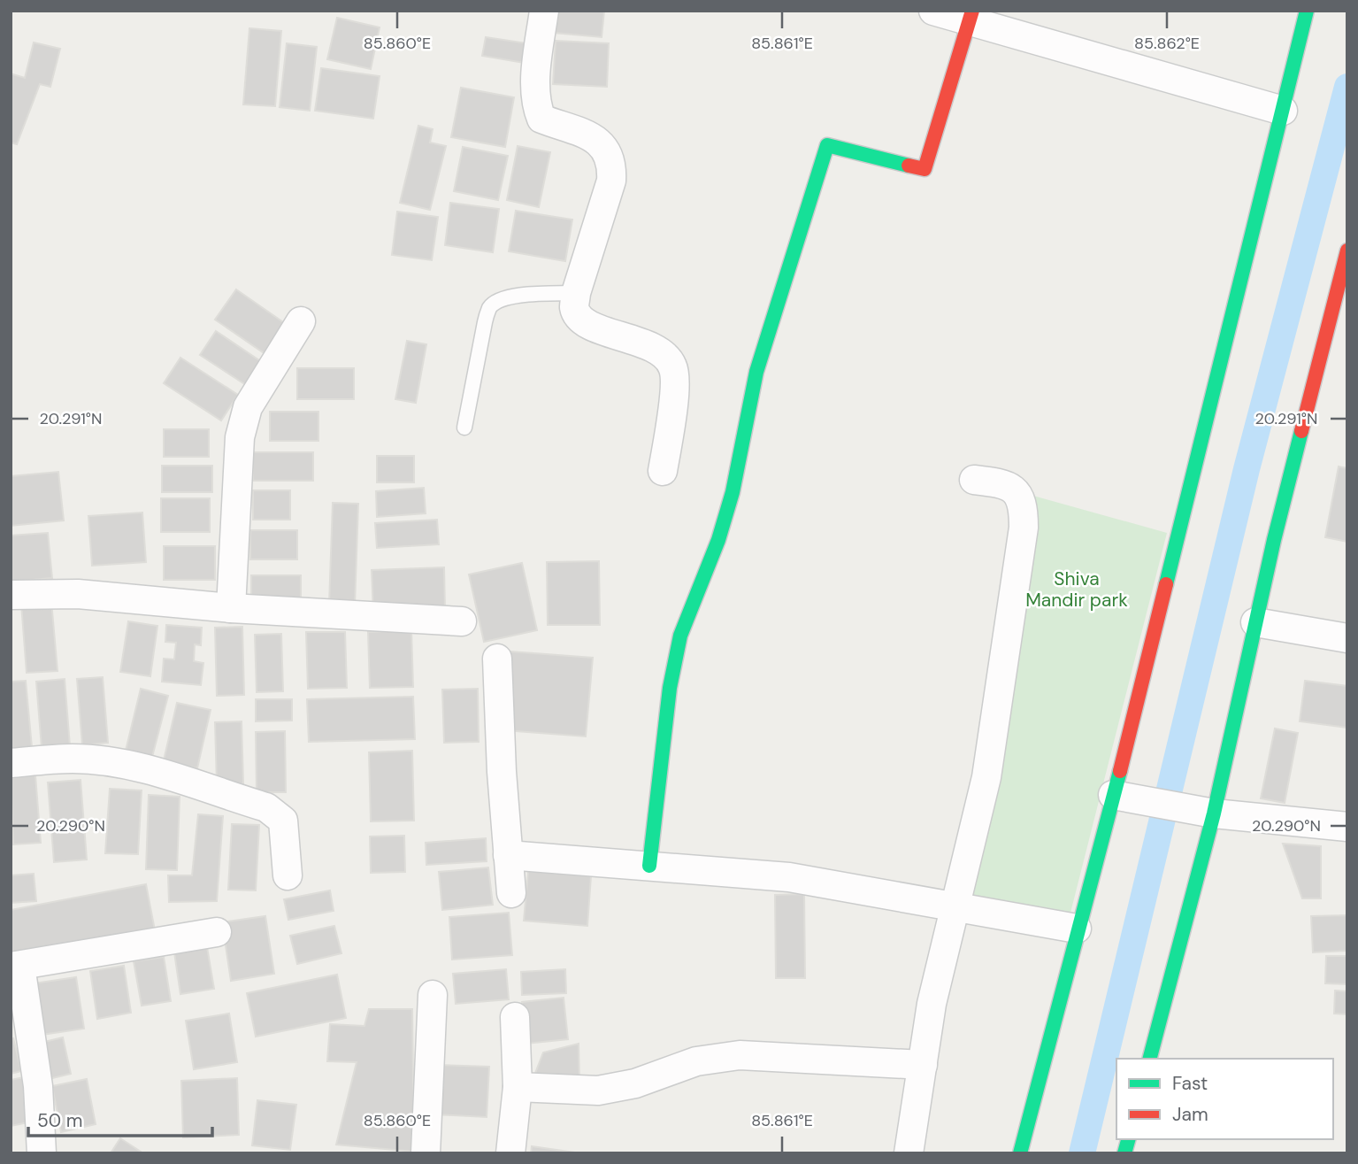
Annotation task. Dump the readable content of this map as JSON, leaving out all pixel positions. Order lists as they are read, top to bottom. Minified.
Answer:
{"parks":["Shiva Mandir park"],"legend":["Fast","Jam"],"scale_bar":"50 m","coordinates":["85.860°E","85.861°E","85.862°E","20.291°N","20.290°N"]}
